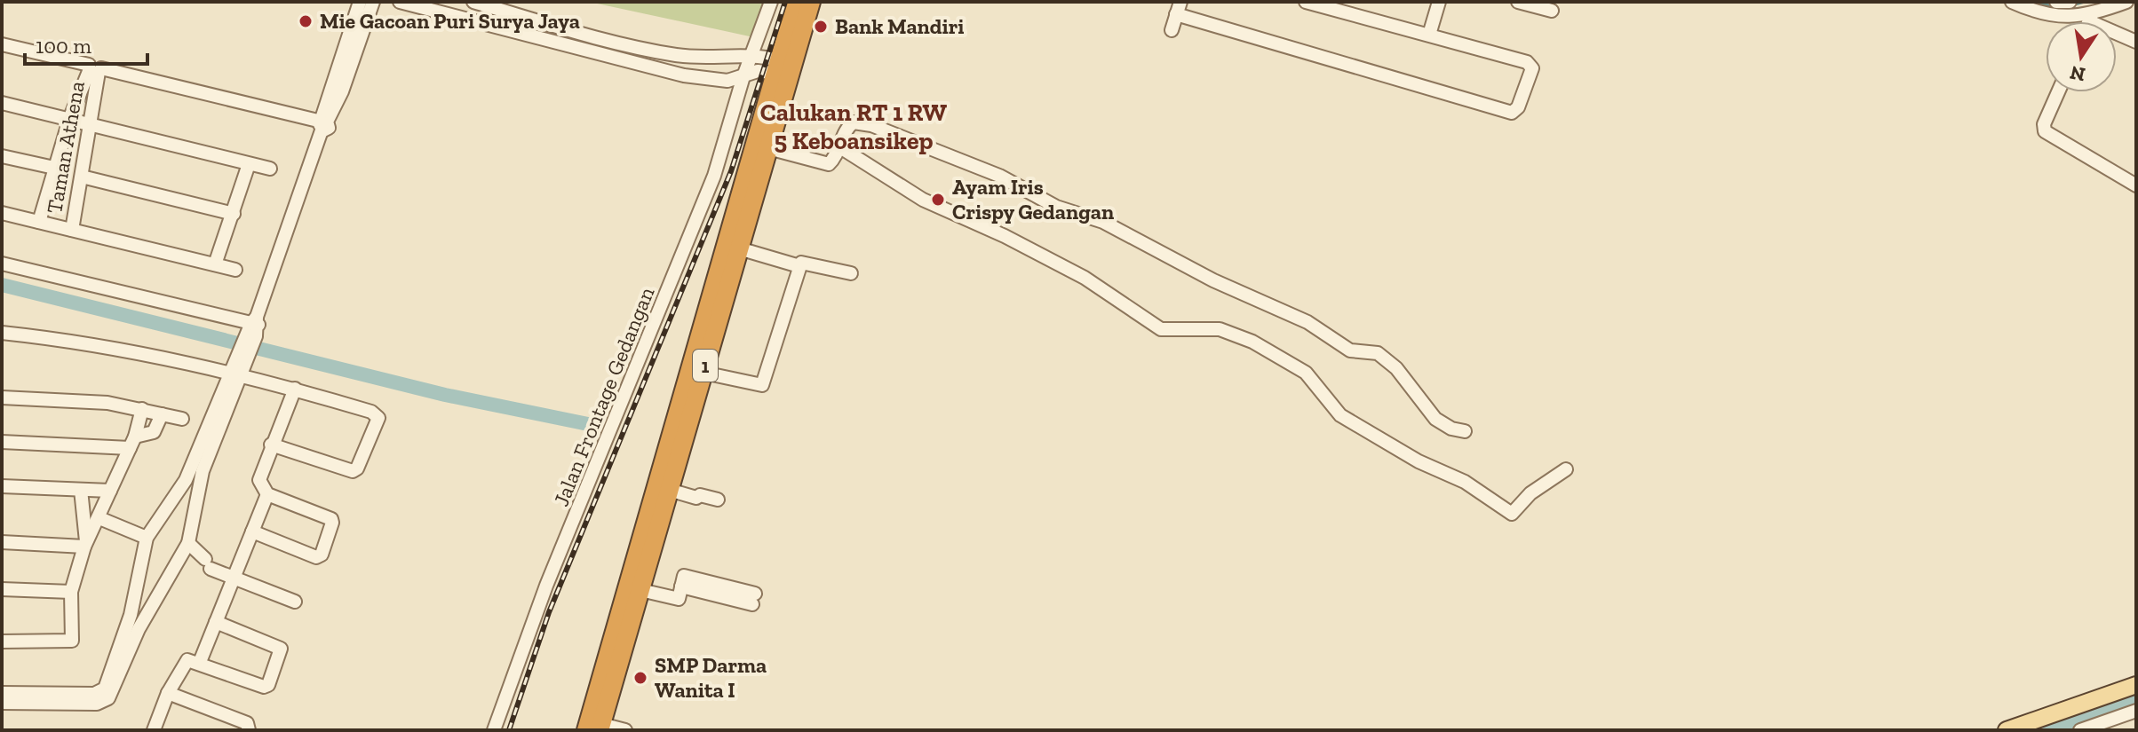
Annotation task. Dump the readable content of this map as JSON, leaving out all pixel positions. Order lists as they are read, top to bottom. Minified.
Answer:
{"streets":{"highway":["1"],"street":["Taman Athena","Jalan Frontage Gedangan"]},"districts":["Calukan RT 1 RW 5 Keboansikep"],"places":["Mie Gacoan Puri Surya Jaya","Bank Mandiri","Ayam Iris Crispy Gedangan","SMP Darma Wanita I"],"scale_bar":"100 m","north":"bottom"}
